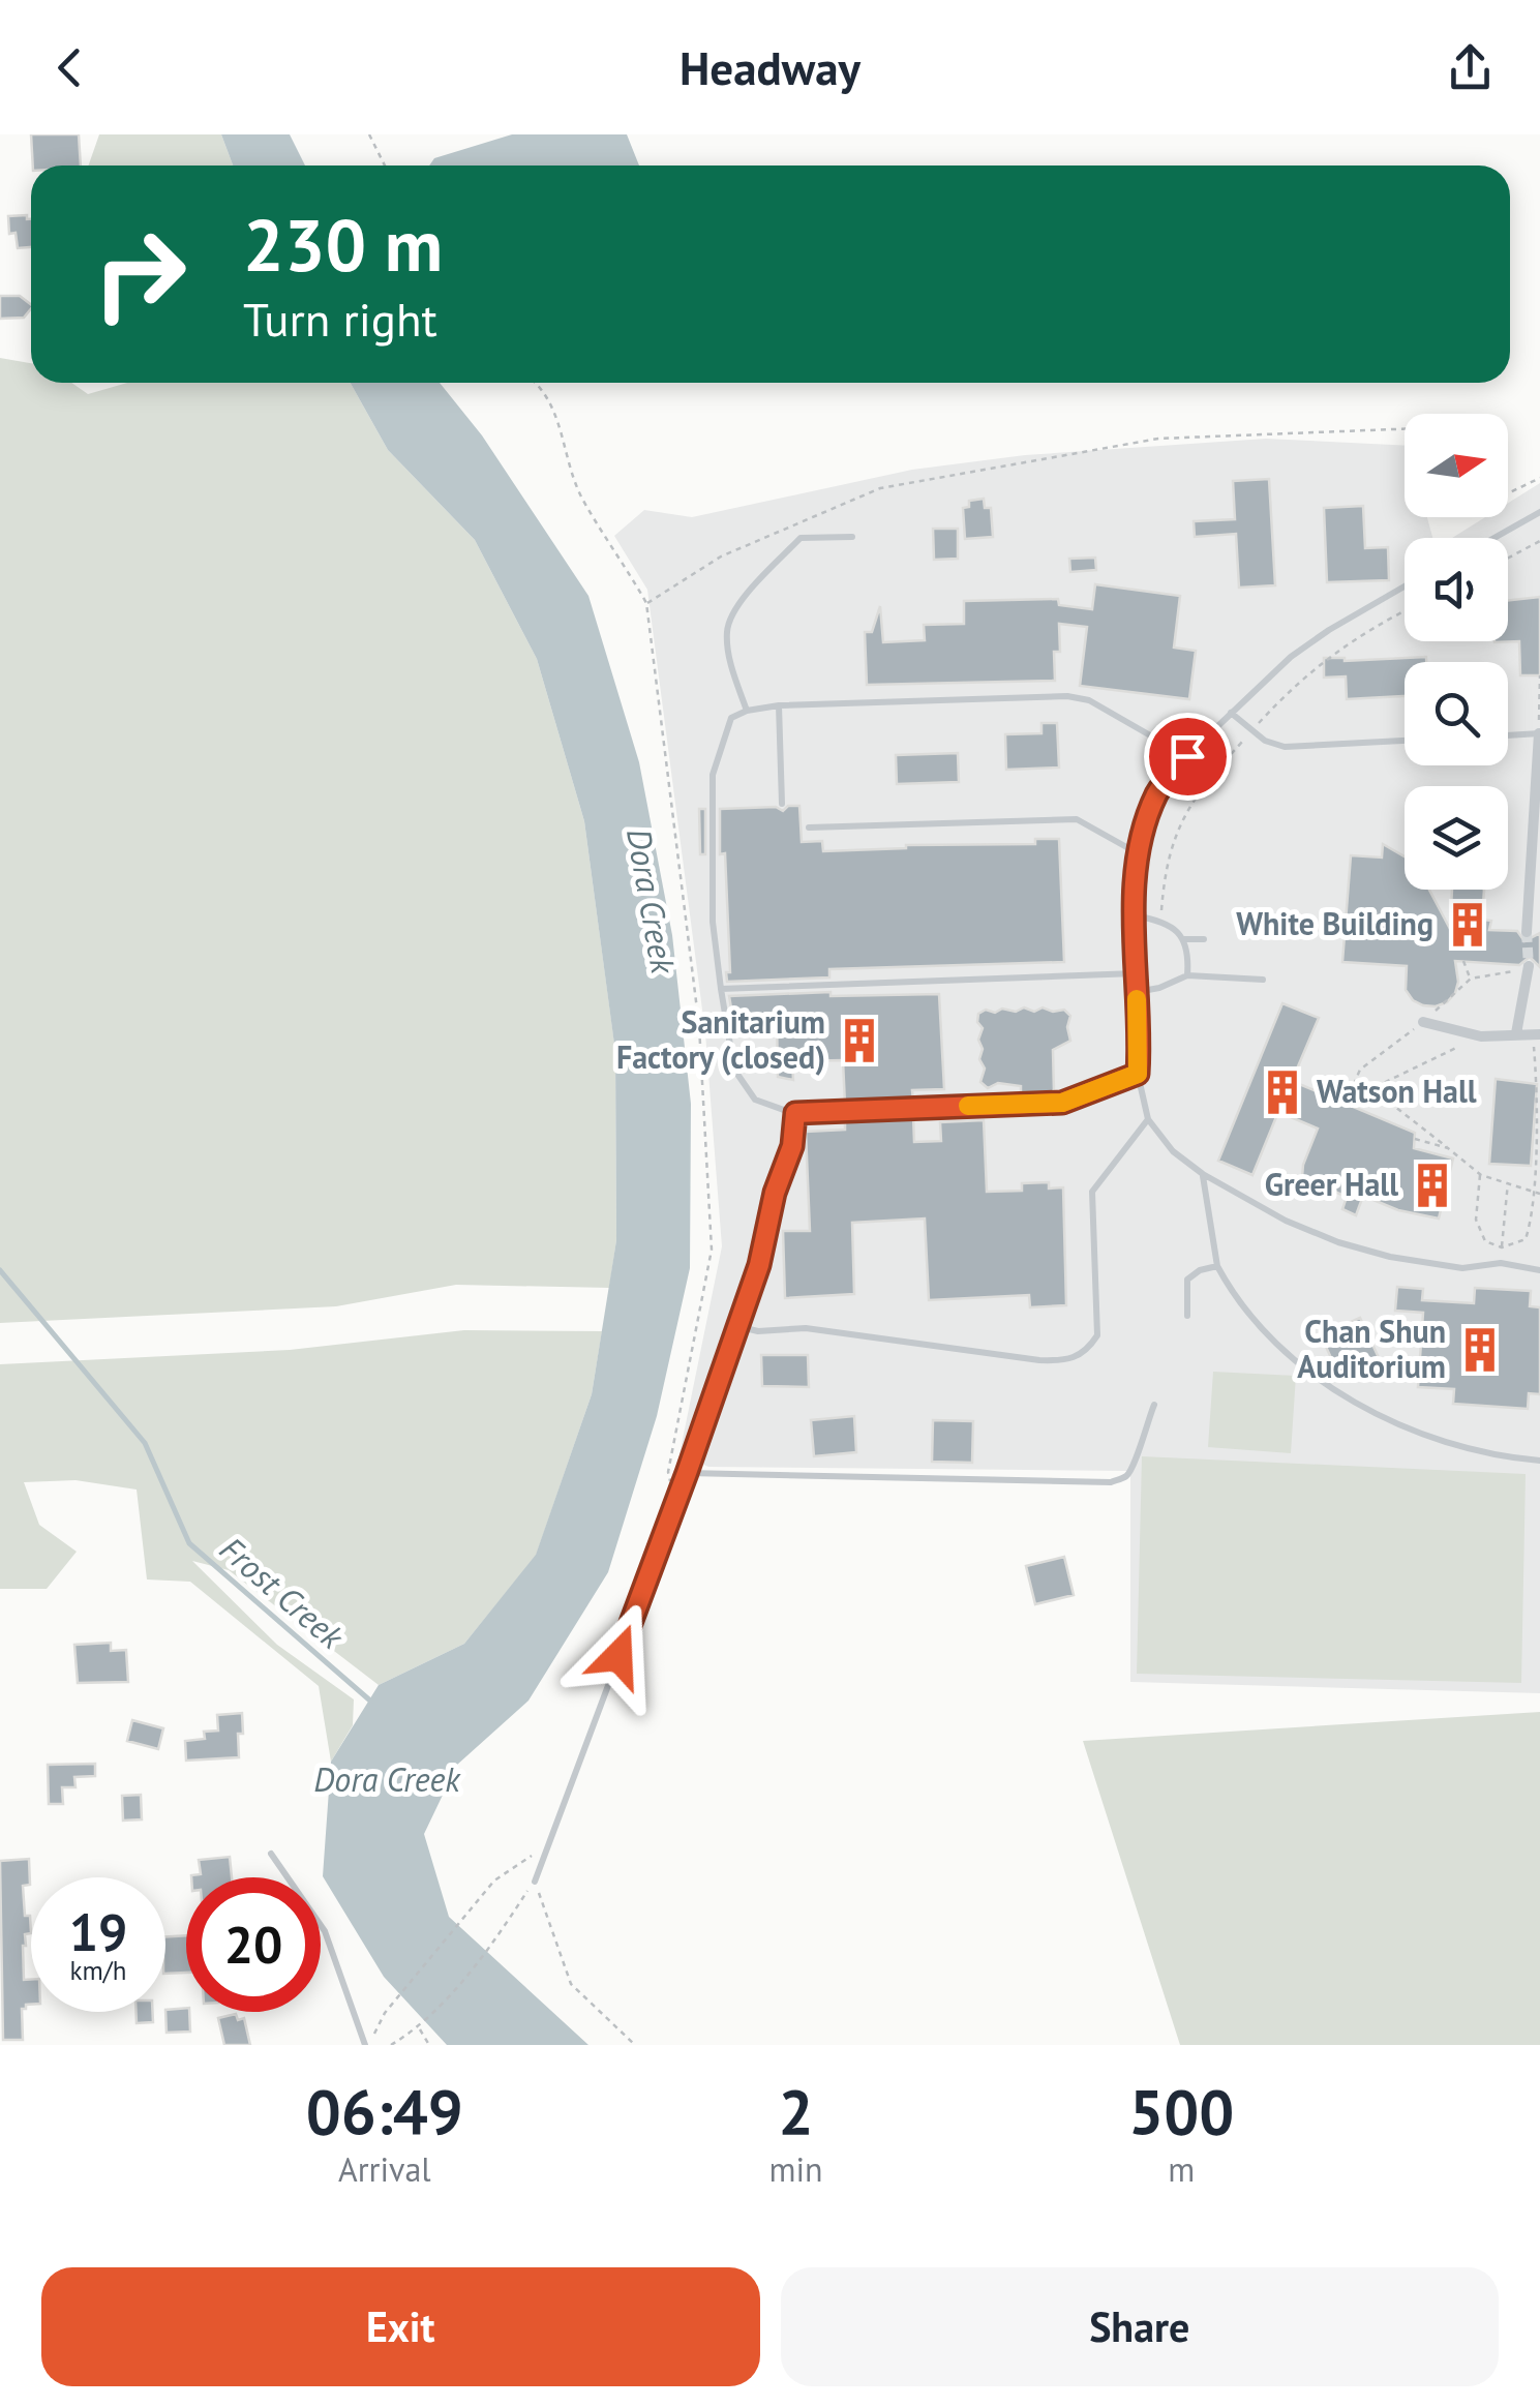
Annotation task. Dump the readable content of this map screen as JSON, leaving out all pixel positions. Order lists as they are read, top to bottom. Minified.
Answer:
{"water":["Dora Creek","Frost Creek"],"places":{"building":["White Building","Sanitarium Factory (closed)","Watson Hall","Greer Hall","Chan Shun Auditorium"]},"north":"right","page":{"header":"Headway","turn":["230 m","Turn right"],"speed":"19 km/h","limit":"20","eta":["06:49","Arrival","2","min","500","m"],"buttons":["Exit","Share"]}}
